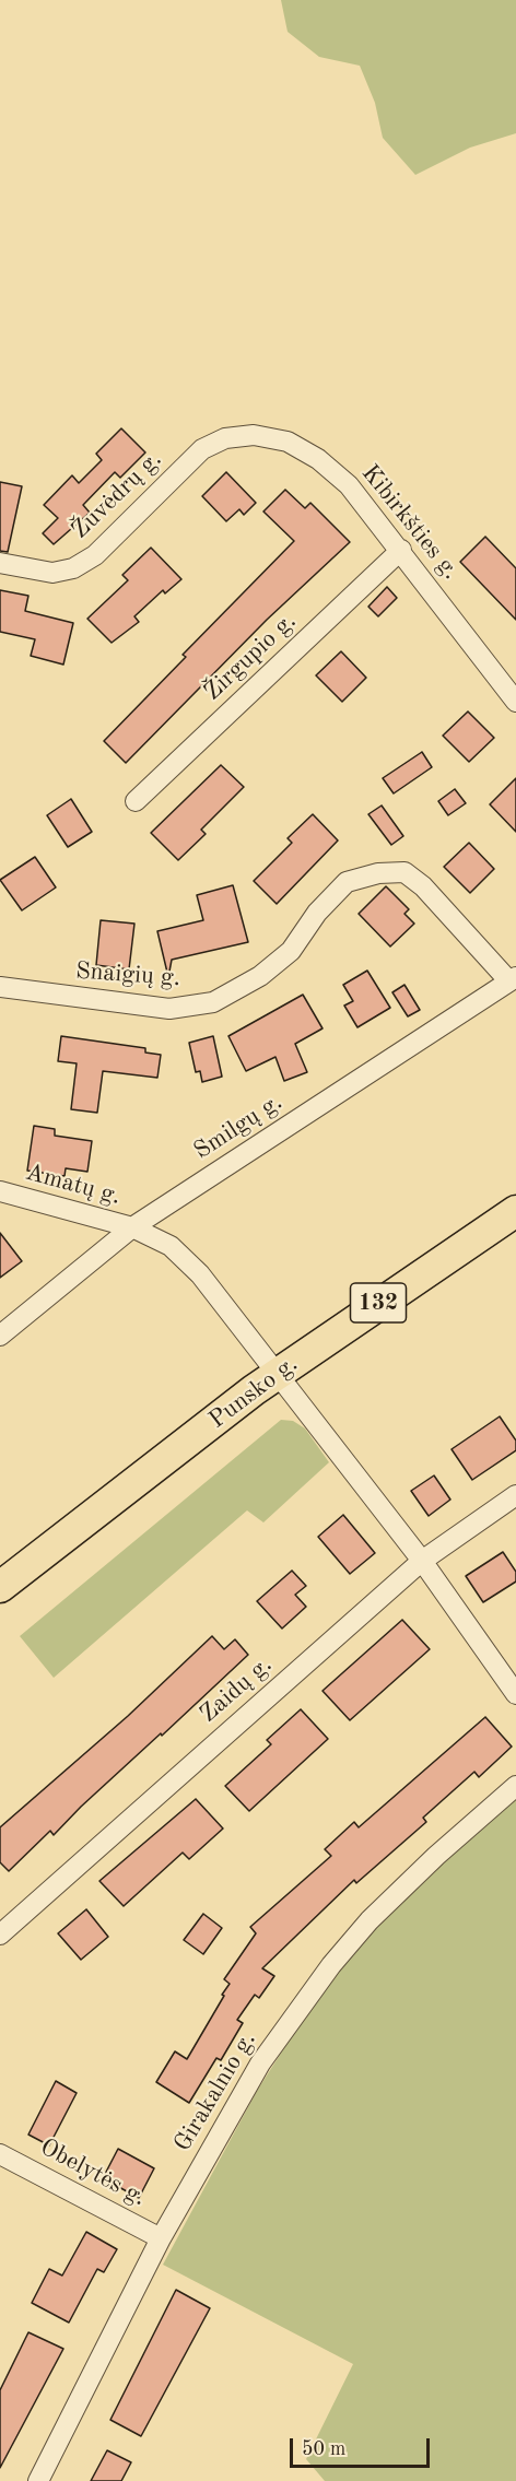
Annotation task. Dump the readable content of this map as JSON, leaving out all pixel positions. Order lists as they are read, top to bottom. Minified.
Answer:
{"streets":{"main road":["132","Punsko g."],"street":["Žuvėdrų g.","Kibirkšties g.","Žirgupio g.","Snaigių g.","Smilgų g.","Amatų g.","Zaidų g.","Girakalnio g.","Obelytės g."]},"crossings":[["Žuvėdrų g.","Kibirkšties g."],["Kibirkšties g.","Žirgupio g."],["Snaigių g.","Smilgų g."],["Smilgų g.","Amatų g."],["Amatų g.","Punsko g."],["Amatų g.","Zaidų g."],["Girakalnio g.","Obelytės g."]],"scale_bar":"50 m"}
